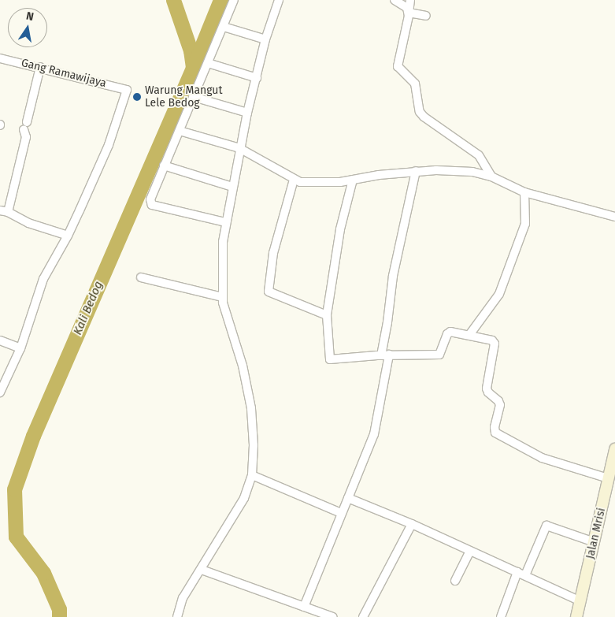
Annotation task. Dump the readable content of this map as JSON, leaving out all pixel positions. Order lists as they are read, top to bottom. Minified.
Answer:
{"streets":{"street":["Gang Ramawijaya","Jalan Mrisi"]},"water":["Kali Bedog"],"places":["Warung Mangut Lele Bedog"],"north":"top"}
